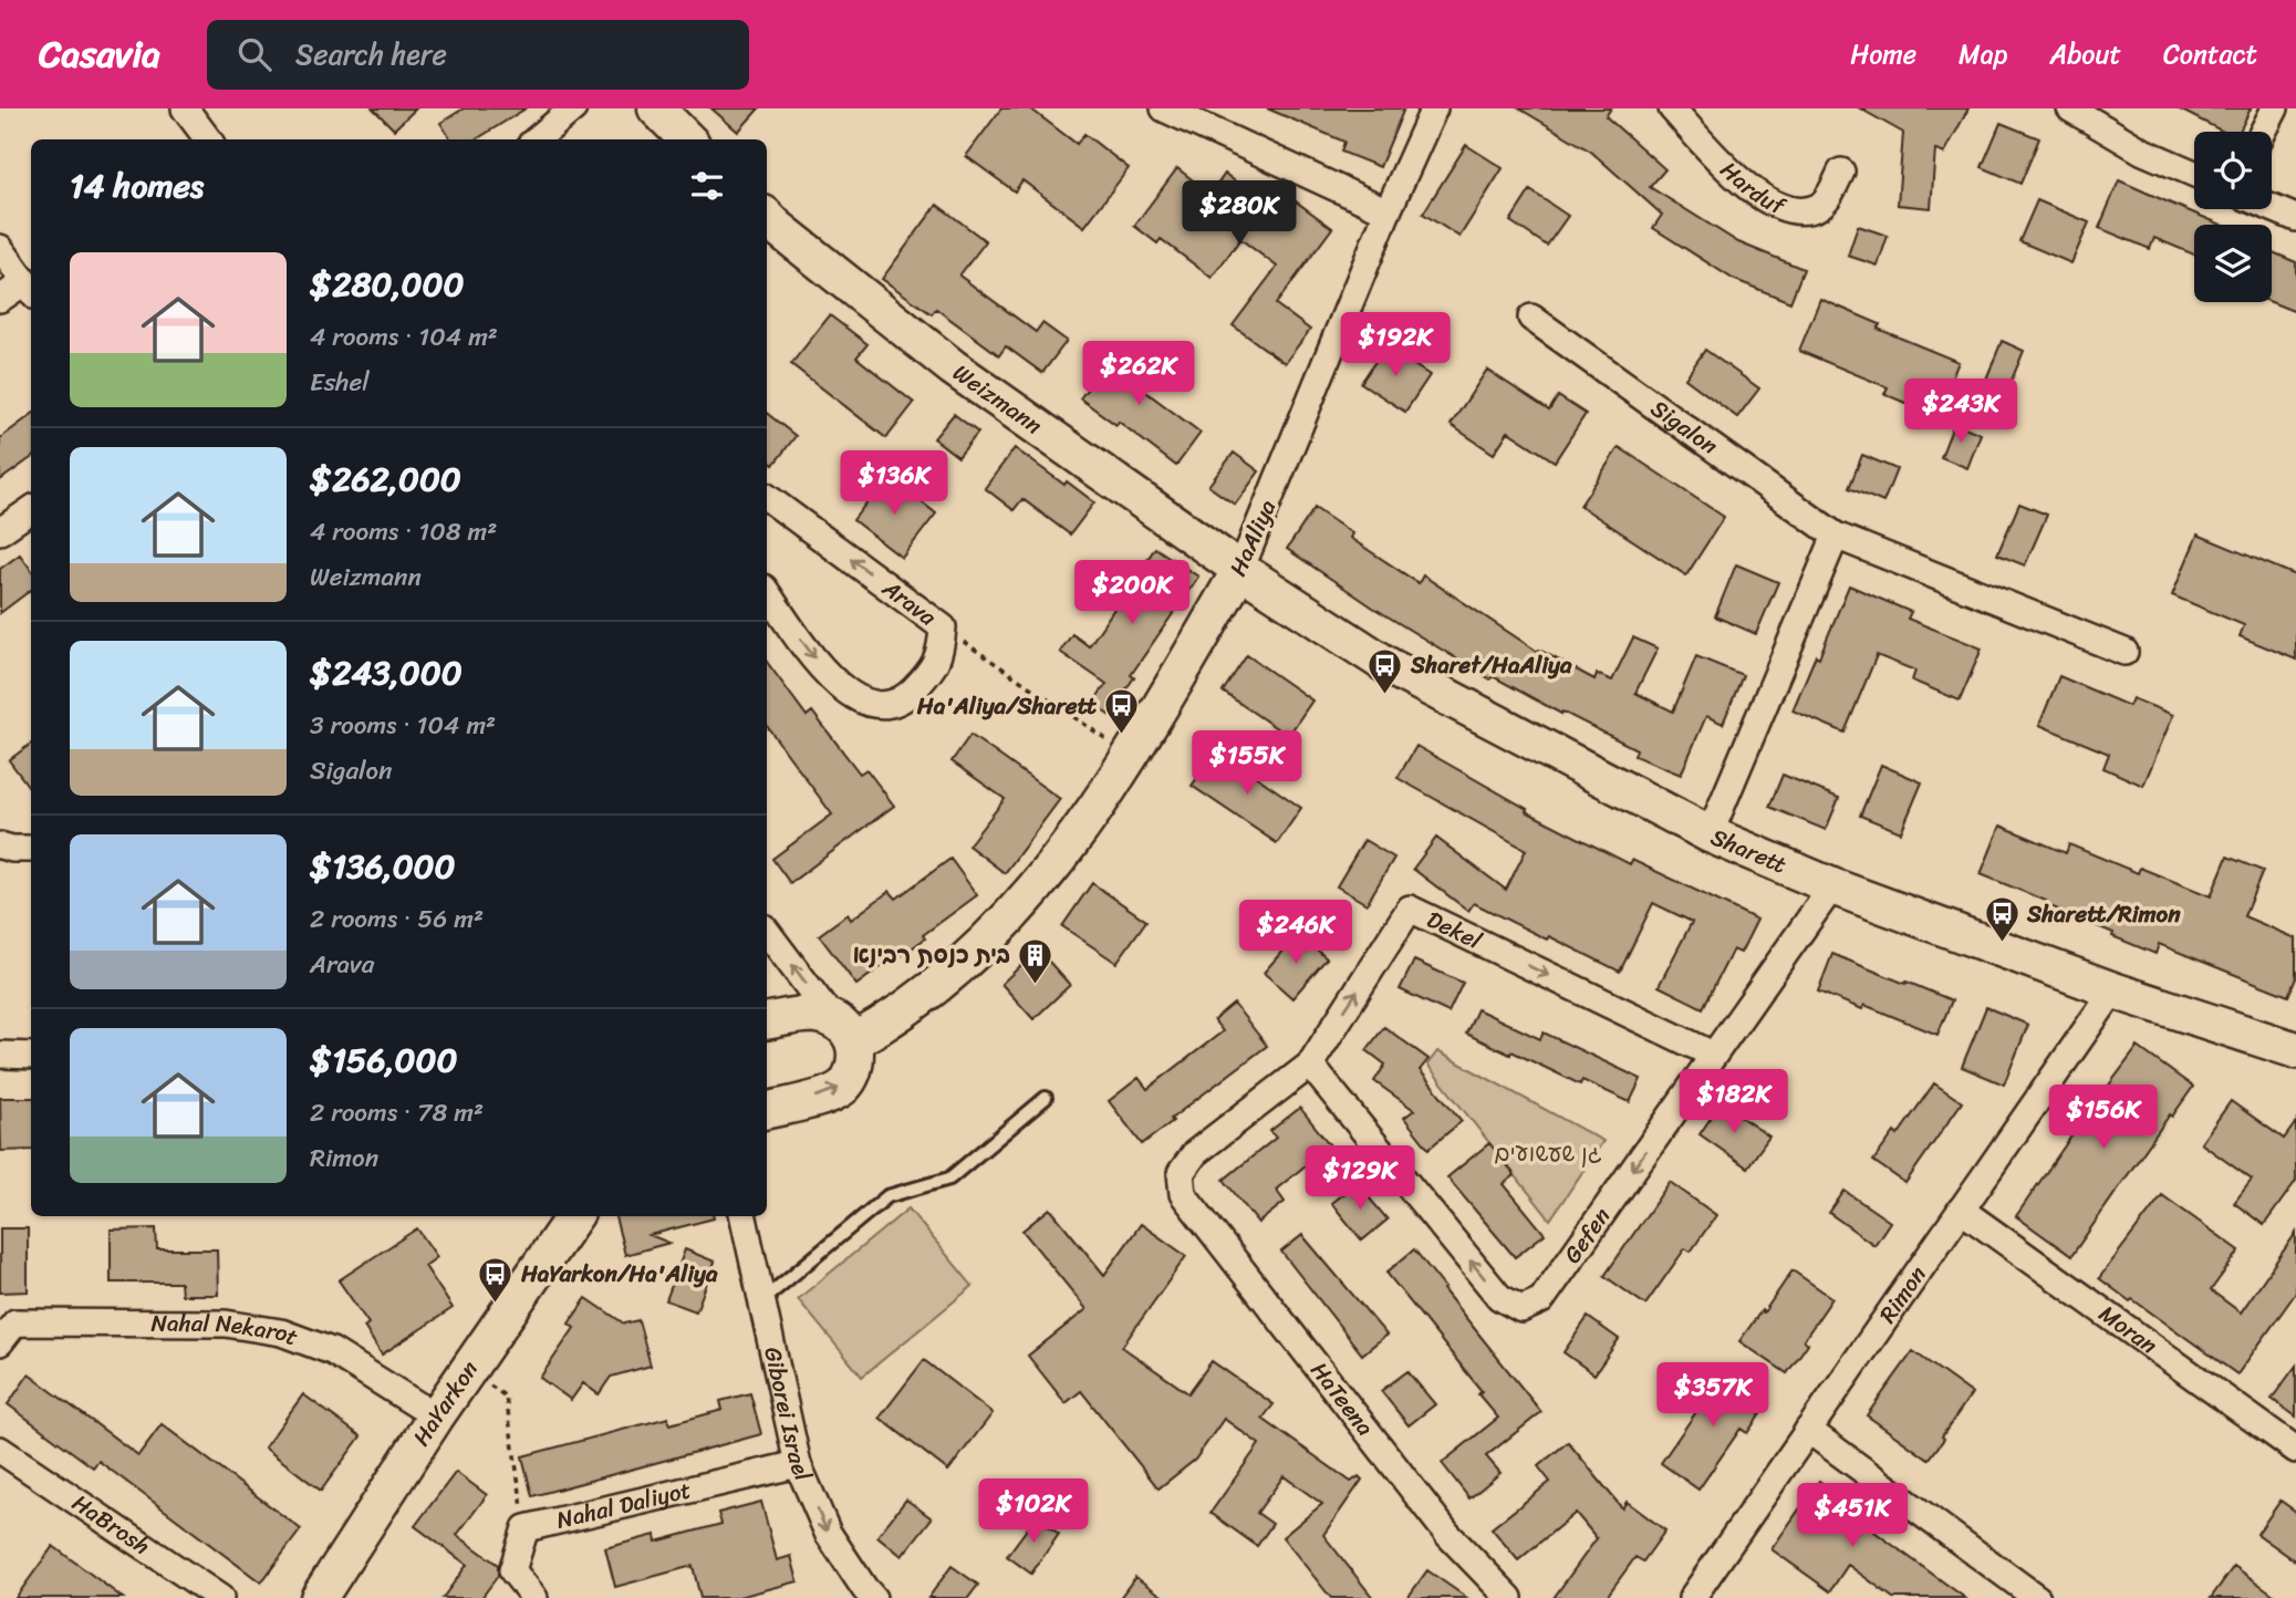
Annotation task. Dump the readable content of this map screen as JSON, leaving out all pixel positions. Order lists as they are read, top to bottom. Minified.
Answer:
{"streets":{"street":["Harduf","Weizmann","Sigalon","HaAliya","Arava","Sharett","Dekel","Gefen","Rimon","Moran","Nahal Nekarot","HaTeena","HaYarkon","Giborei Israel","Nahal Daliyot","HaBrosh"]},"crossings":[["Weizmann","HaAliya"],["Weizmann","Sharett"],["HaAliya","Sharett"],["Sharett","Gefen"],["Sharett","Rimon"],["Dekel","Gefen"],["Dekel","HaTeena"],["Rimon","Moran"],["Nahal Nekarot","HaYarkon"],["Giborei Israel","Nahal Daliyot"]],"one_way":["Giborei Israel"],"parks":["גן שעשועים"],"places":{"bus stop":["Sharet/HaAliya","Ha'Aliya/Sharett","Sharett/Rimon","HaYarkon/Ha'Aliya"],"building":["בית כנסת רבינא"]},"page":{"header":"Casavia","search":"Search here","nav":["Home","Map","About","Contact"],"heading":"14 homes","price":["$280K","$192K","$262K","$243K","$136K","$200K","$155K","$246K","$182K","$156K","$129K","$357K","$102K","$451K"],"list":[{"name":"$280,000","note":"4 rooms · 104 m² · Eshel"},{"name":"$262,000","note":"4 rooms · 108 m² · Weizmann"},{"name":"$243,000","note":"3 rooms · 104 m² · Sigalon"},{"name":"$136,000","note":"2 rooms · 56 m² · Arava"},{"name":"$156,000","note":"2 rooms · 78 m² · Rimon"}]}}
